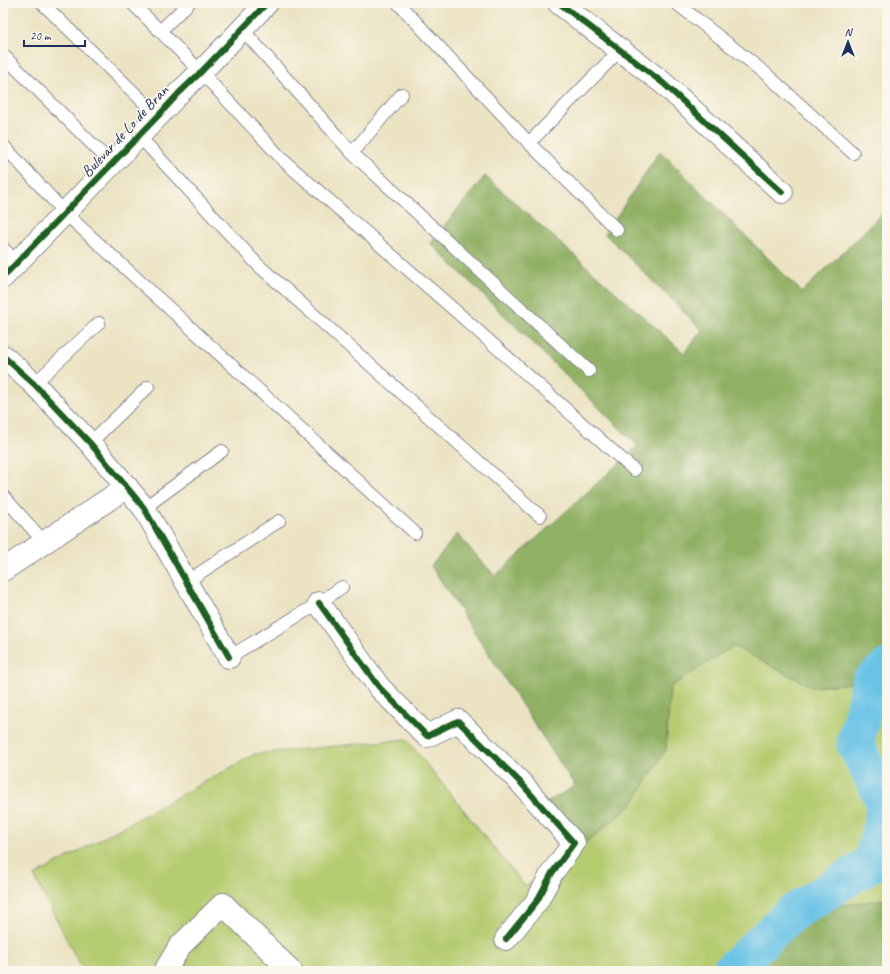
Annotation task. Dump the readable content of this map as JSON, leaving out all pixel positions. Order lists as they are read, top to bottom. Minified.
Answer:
{"streets":{"street":["Bulevar de Lo de Bran"]},"scale_bar":"20 m","north":"top"}
